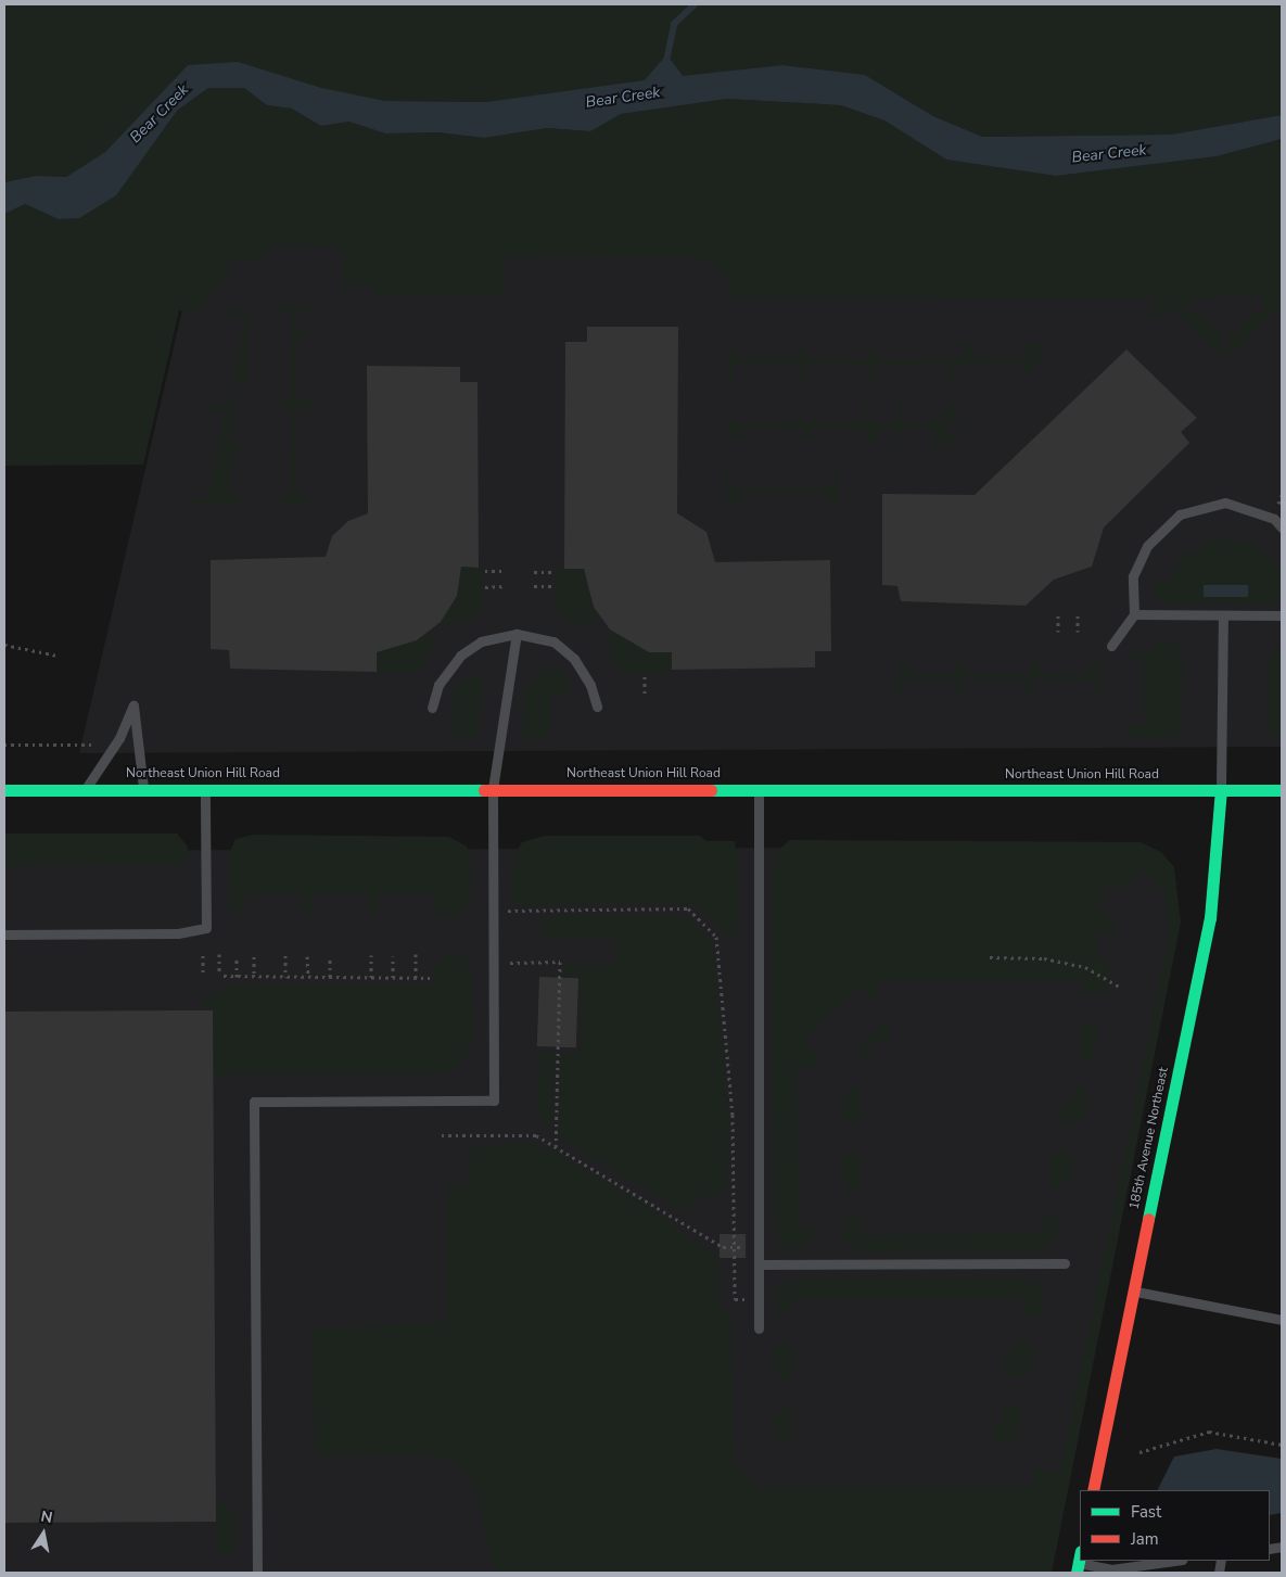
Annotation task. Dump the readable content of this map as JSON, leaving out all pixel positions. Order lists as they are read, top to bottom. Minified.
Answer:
{"streets":{"main road":["Northeast Union Hill Road","185th Avenue Northeast"]},"crossings":[["Northeast Union Hill Road","185th Avenue Northeast"]],"water":["Bear Creek"],"legend":["Fast","Jam"],"north":"top"}
